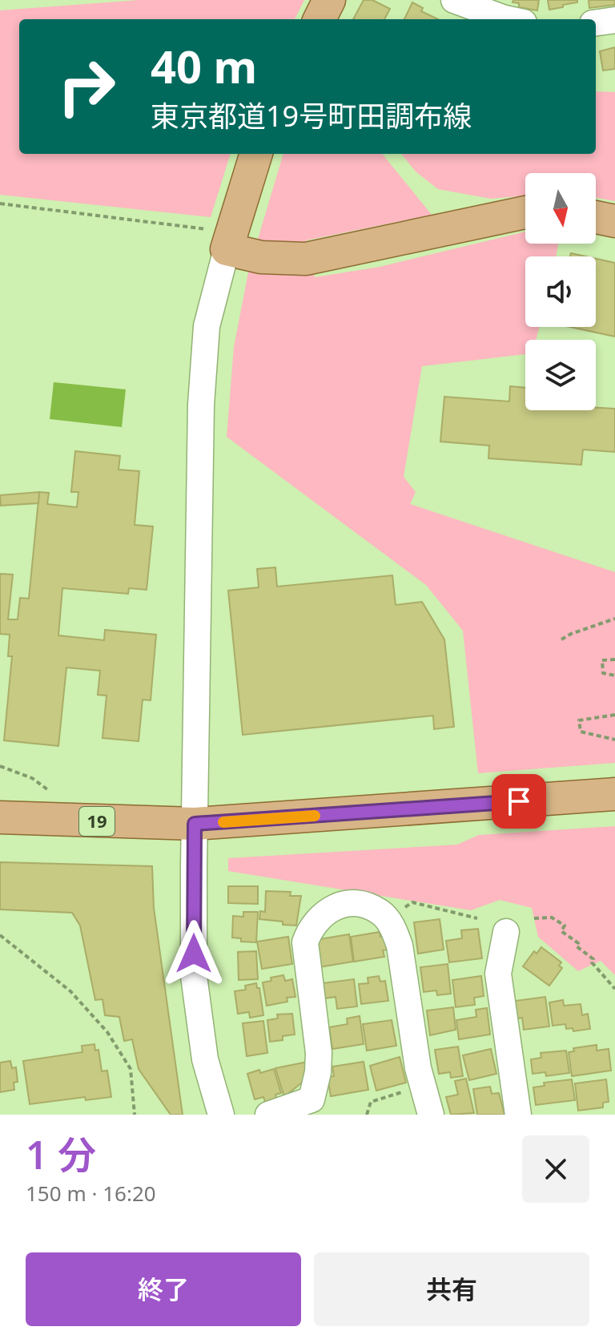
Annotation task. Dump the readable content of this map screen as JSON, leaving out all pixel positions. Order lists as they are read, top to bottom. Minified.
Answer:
{"streets":{"main road":["19"]},"north":"bottom","page":{"turn":["40 m","東京都道19号町田調布線"],"heading":["1 分","150 m · 16:20"],"buttons":["終了","共有"]}}
